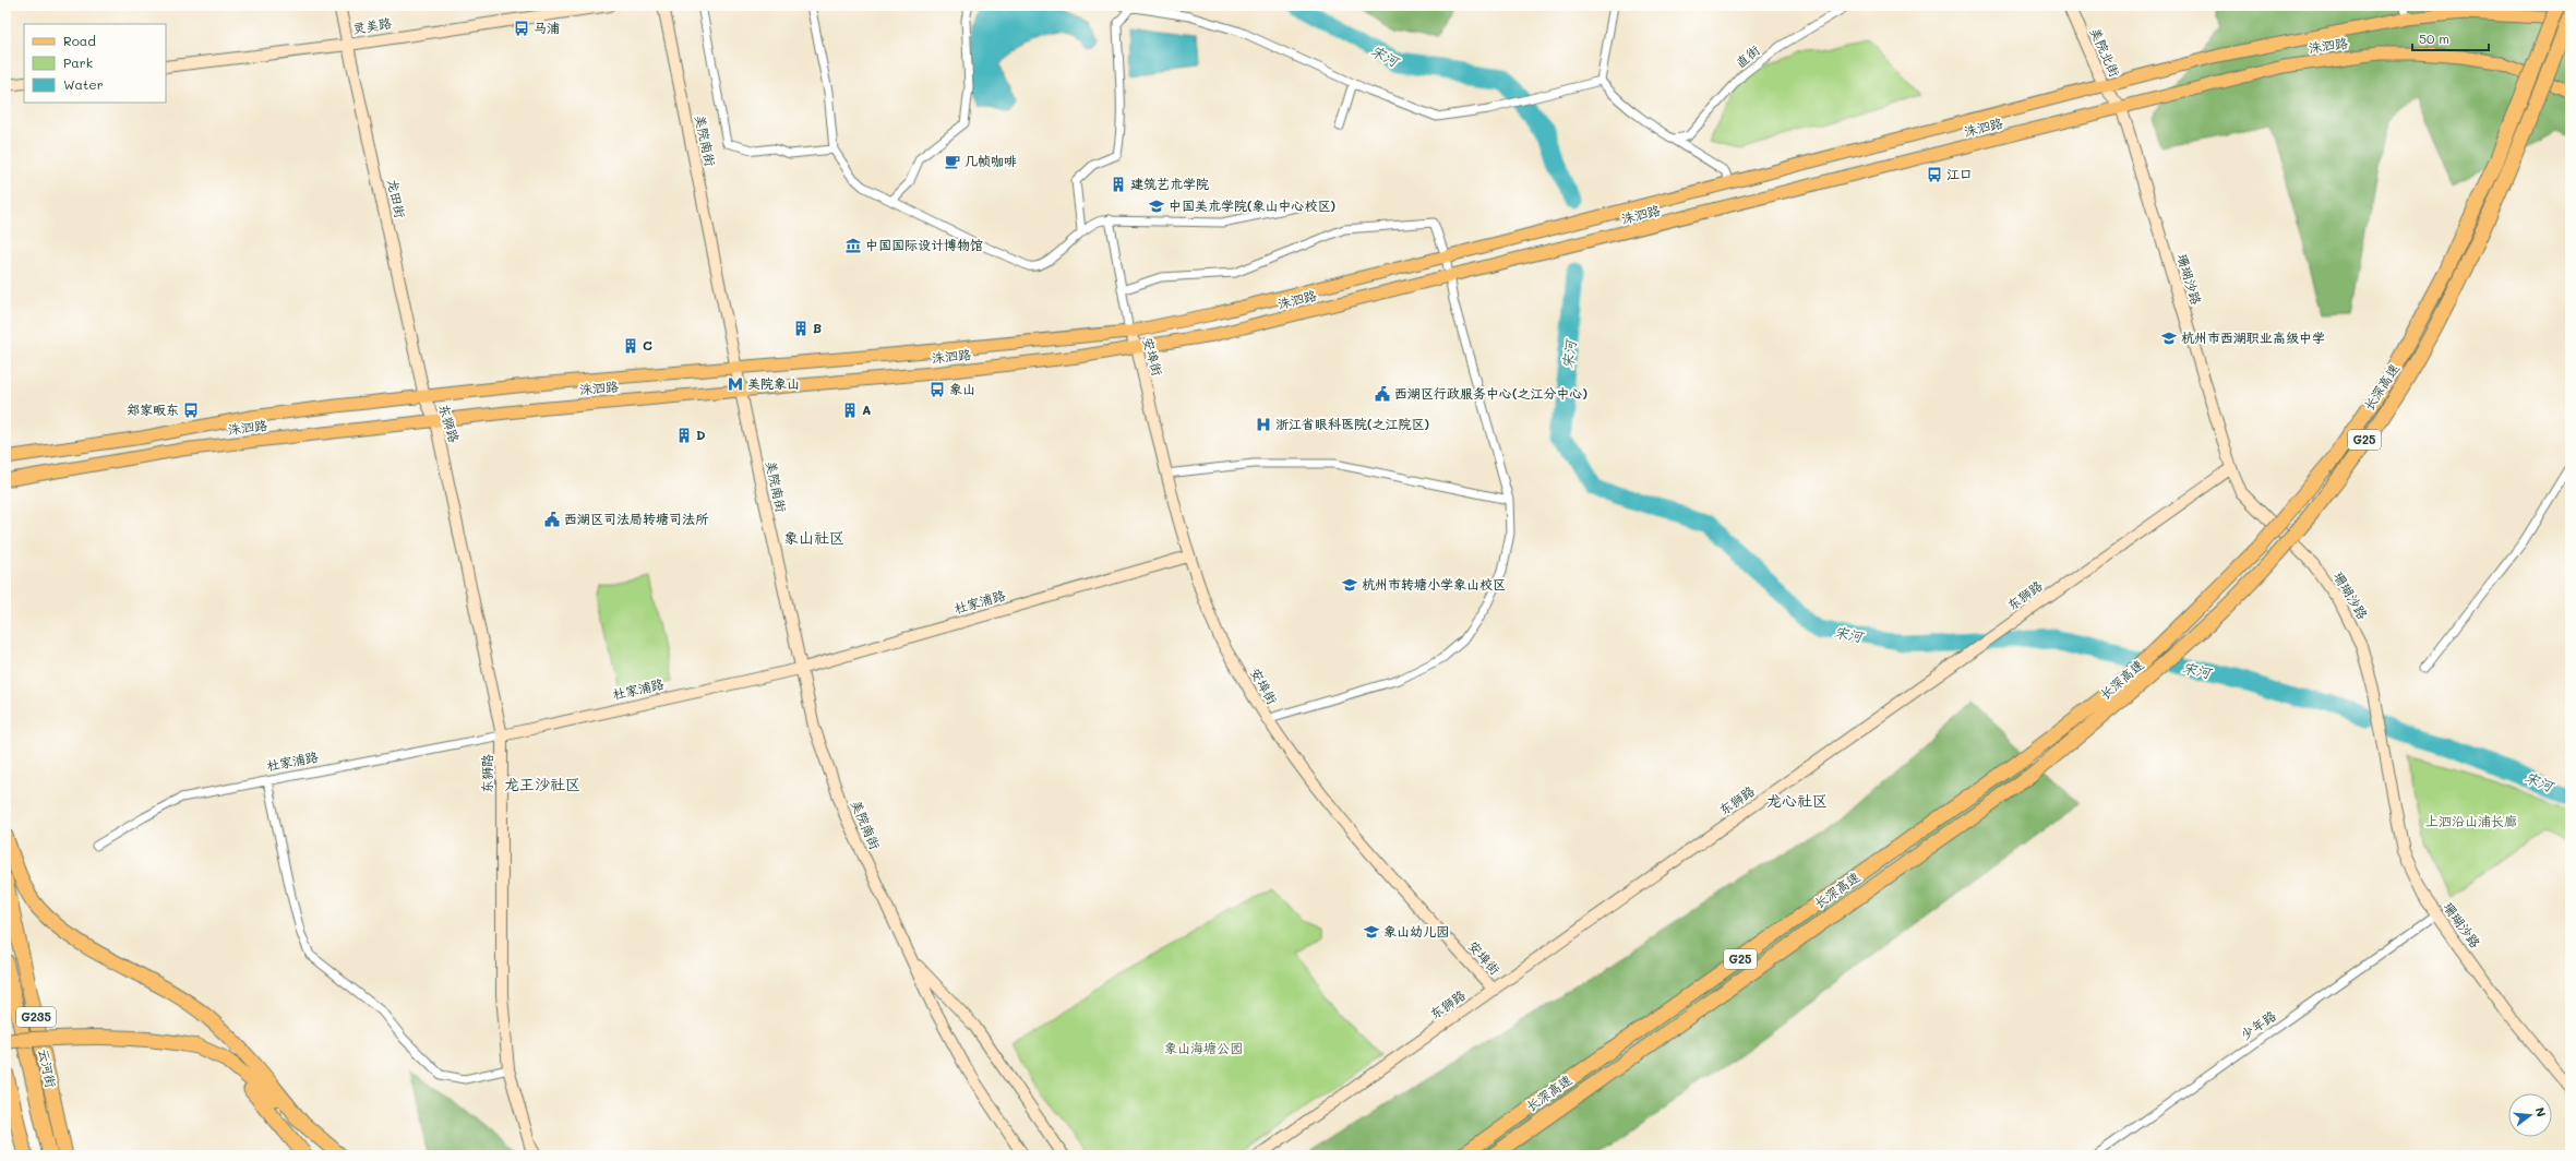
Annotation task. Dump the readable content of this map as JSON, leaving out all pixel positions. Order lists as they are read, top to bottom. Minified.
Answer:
{"streets":{"highway":["长深高速","G25","G235","云河街"],"main road":["洙泗路"],"street":["灵美路","美院北街","直街","美院南街","龙田街","珊瑚沙路","安埠街","东狮路","杜家浦路","少年路"]},"crossings":[["灵美路","龙田街"],["洙泗路","美院北街"],["洙泗路","美院南街"],["洙泗路","龙田街"],["洙泗路","珊瑚沙路"],["洙泗路","安埠街"],["洙泗路","东狮路"],["美院北街","珊瑚沙路"],["美院南街","杜家浦路"],["龙田街","东狮路"],["珊瑚沙路","东狮路"],["珊瑚沙路","少年路"],["安埠街","东狮路"],["安埠街","杜家浦路"],["东狮路","杜家浦路"]],"districts":["象山社区","龙王沙社区","龙心社区"],"water":["宋河"],"parks":["上泗沿山浦长廊","象山海塘公园"],"places":{"bus stop":["马浦","江口","象山","郑家畈东"],"cafe":["几帧咖啡"],"building":["建筑艺术学院","B","C","A","D"],"school or university":["中国美术学院(象山中心校区)","杭州市西湖职业高级中学","杭州市转塘小学象山校区","象山幼儿园"],"museum":["中国国际设计博物馆"],"metro station":["美院象山"],"public building":["西湖区行政服务中心(之江分中心)","西湖区司法局转塘司法所"],"hospital":["浙江省眼科医院(之江院区)"]},"legend":["Road","Park","Water"],"scale_bar":"50 m","north":"right"}
